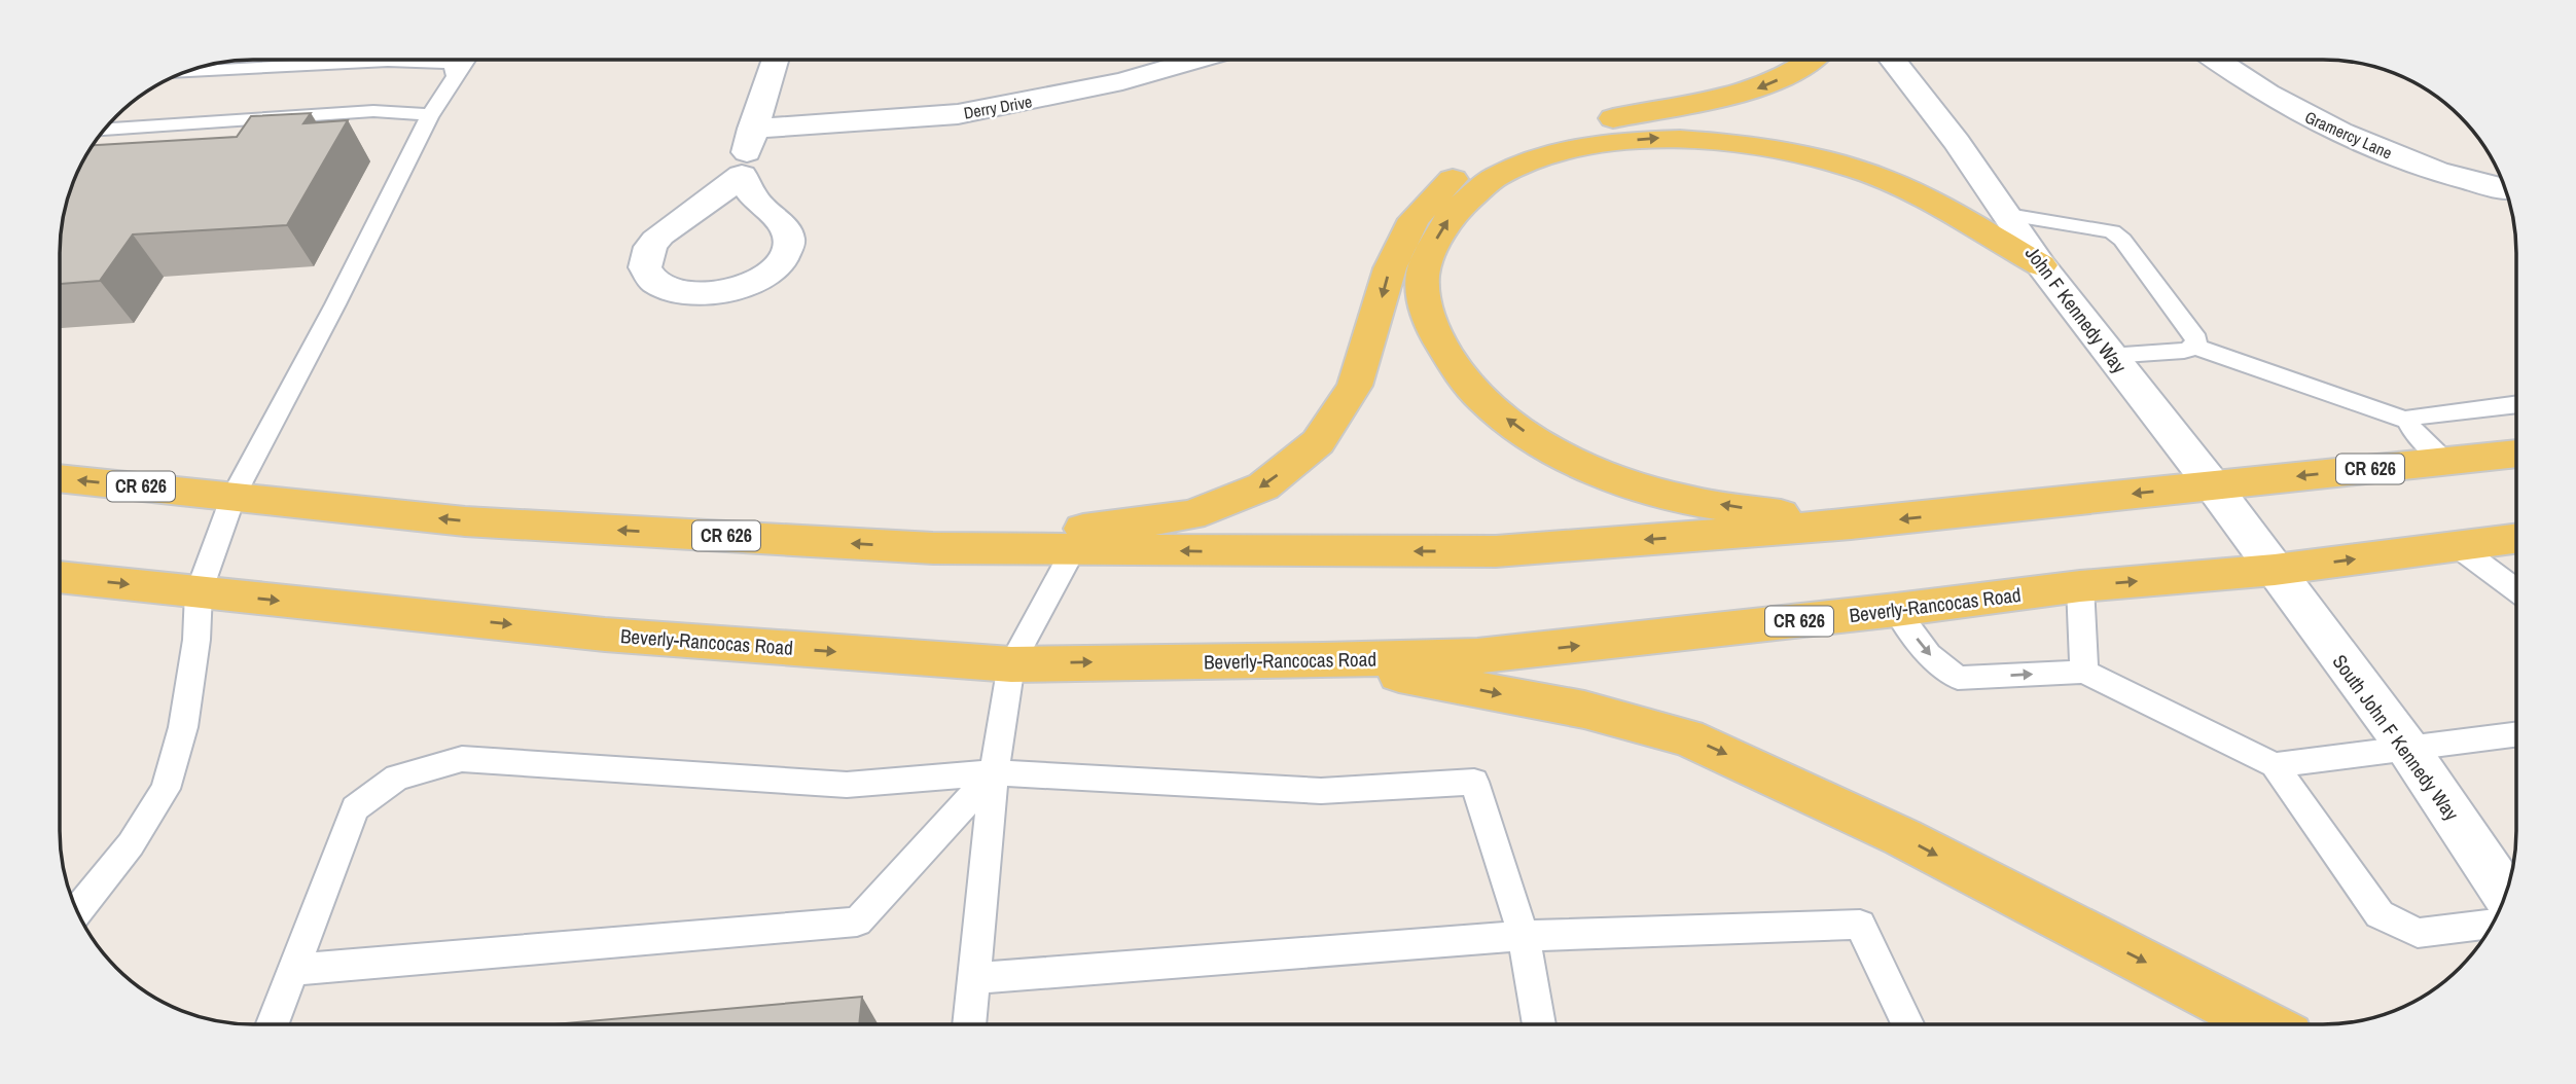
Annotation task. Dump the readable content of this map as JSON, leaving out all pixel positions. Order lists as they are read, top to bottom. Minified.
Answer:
{"streets":{"main road":["CR 626","Beverly-Rancocas Road"],"street":["Derry Drive","Gramercy Lane","John F Kennedy Way","South John F Kennedy Way"]},"crossings":[["John F Kennedy Way","CR 626"],["John F Kennedy Way","Beverly-Rancocas Road"],["John F Kennedy Way","South John F Kennedy Way"],["Beverly-Rancocas Road","South John F Kennedy Way"]]}
